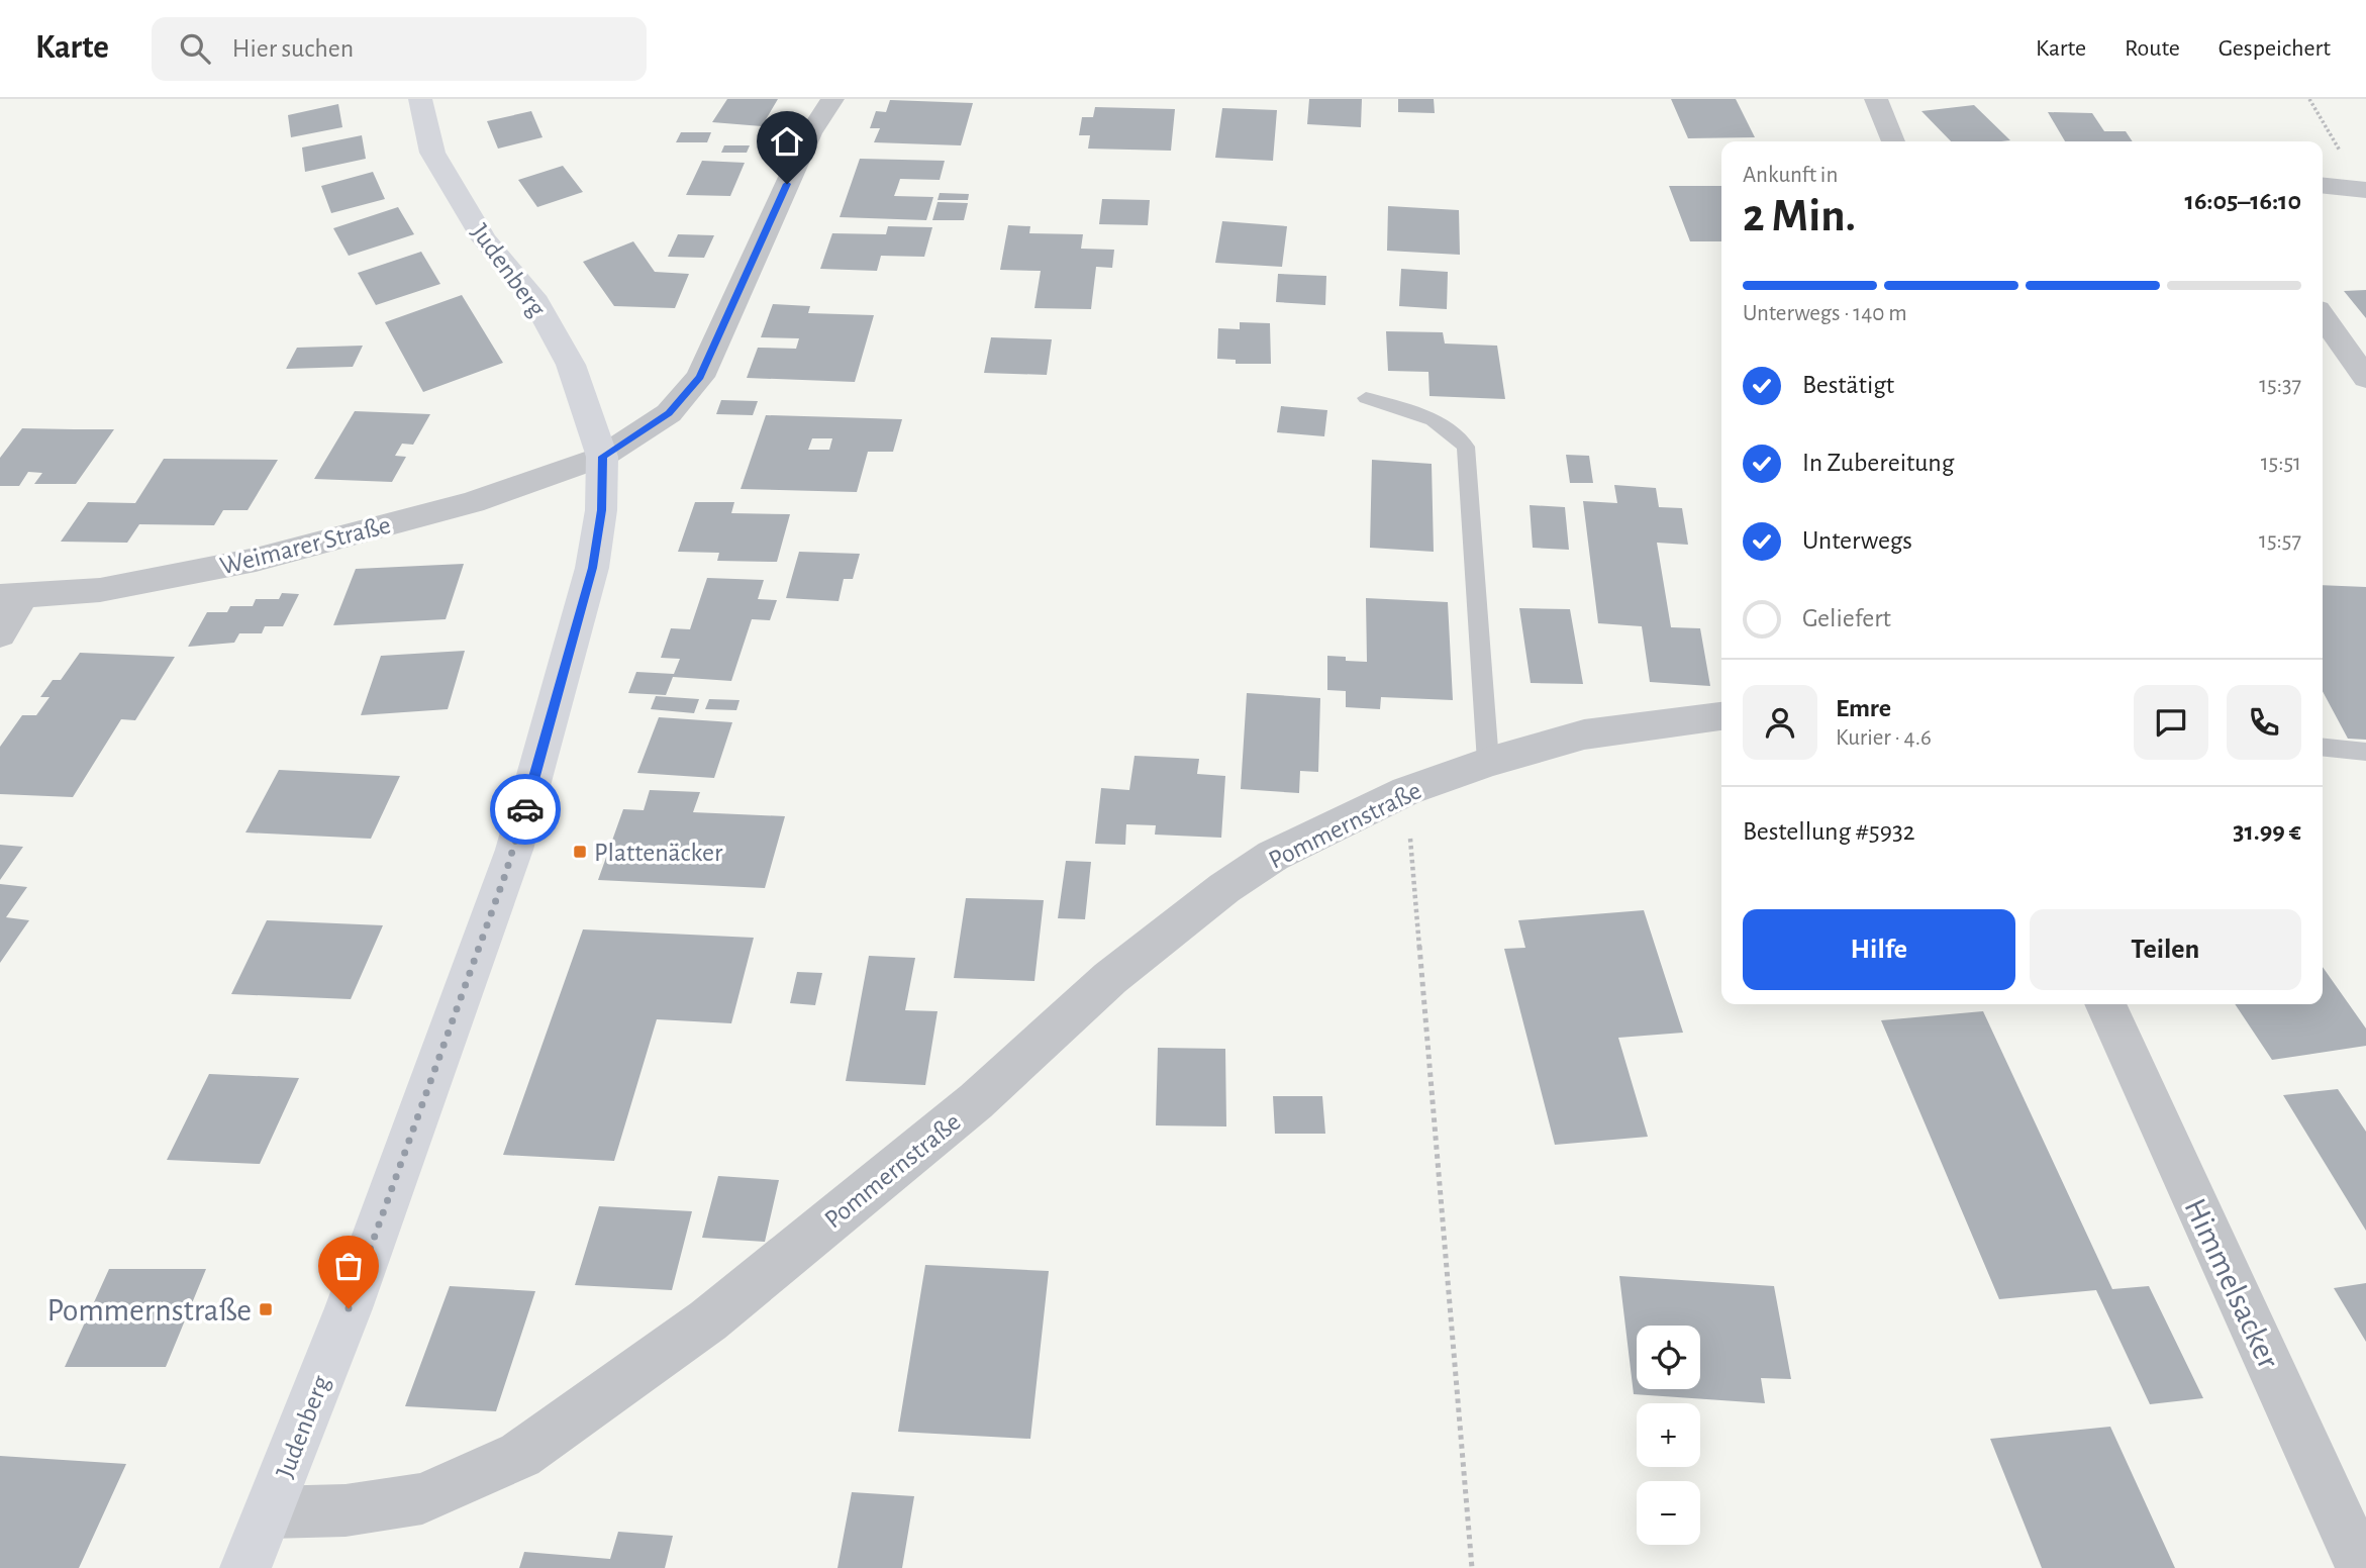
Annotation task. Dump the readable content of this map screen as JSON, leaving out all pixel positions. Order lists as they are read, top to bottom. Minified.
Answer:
{"streets":{"street":["Judenberg","Weimarer Straße","Pommernstraße","Himmelsacker"]},"crossings":[["Judenberg","Weimarer Straße"],["Judenberg","Pommernstraße"]],"places":{"transit":["Plattenäcker","Pommernstraße"]},"page":{"header":"Karte","search":"Hier suchen","nav":["Karte","Route","Gespeichert"],"heading":["2 Min.","Ankunft in","16:05–16:10"],"panel":["Emre","Kurier · 4.6","Bestellung #5932","31.99 €"],"bar":"Unterwegs · 140 m","list":[["Bestätigt","15:37"],["In Zubereitung","15:51"],["Unterwegs","15:57"],"Geliefert"],"buttons":["Hilfe","Teilen"],"map_buttons":["+","−"]}}
